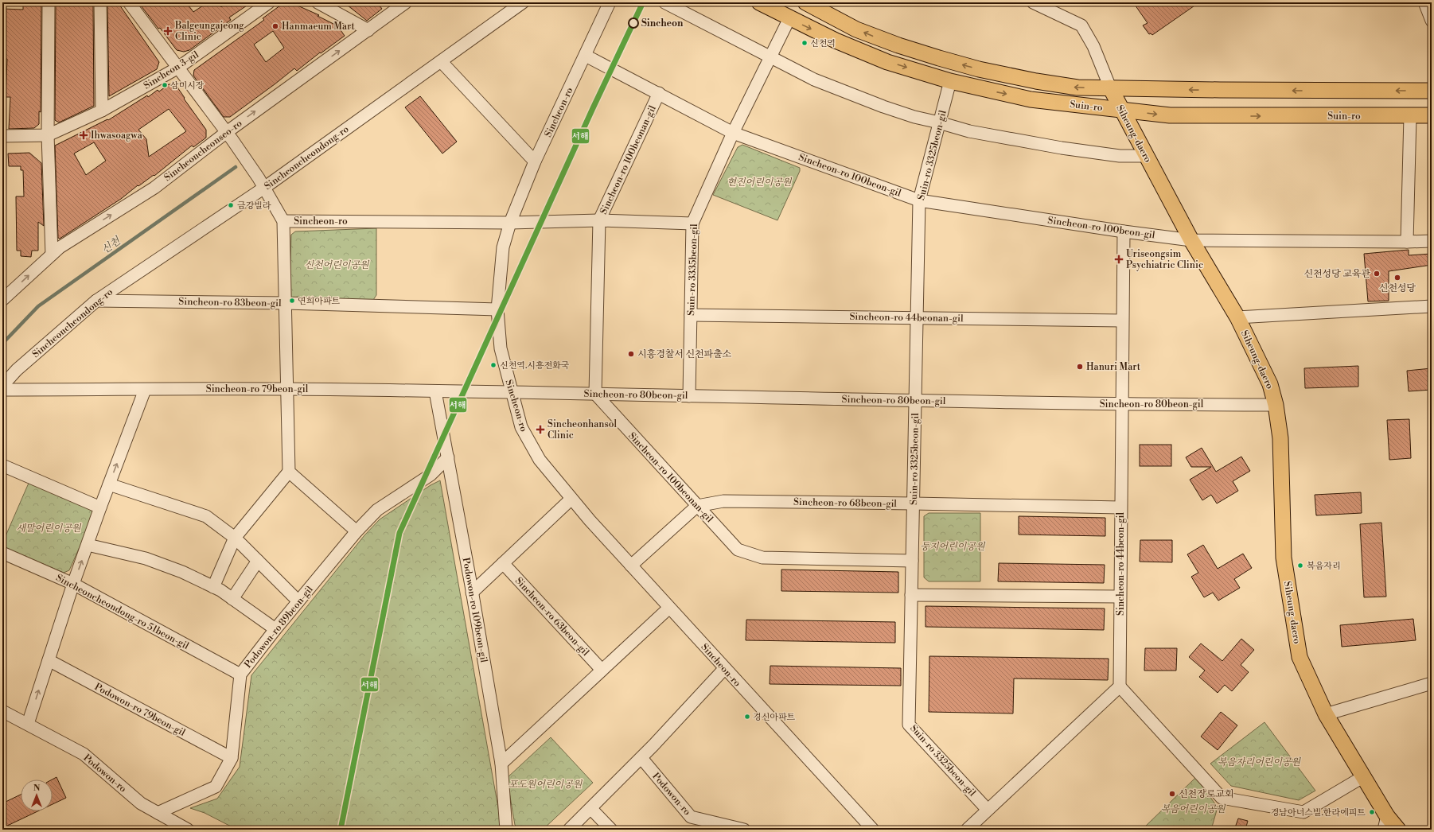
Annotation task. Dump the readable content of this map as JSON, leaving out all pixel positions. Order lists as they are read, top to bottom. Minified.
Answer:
{"streets":{"main road":["Suin-ro","Siheung-daero"],"street":["Sincheon 3-gil","Sincheon-ro","Sincheoncheonseo-ro","Suin-ro 3325beon-gil","Sincheoncheondong-ro","Sincheon-ro 100beonan-gil","Sincheon-ro 100beon-gil","Suin-ro 3335beon-gil","Sincheon-ro 83beon-gil","Sincheon-ro 44beonan-gil","Sincheon-ro 79beon-gil","Sincheon-ro 80beon-gil","Sincheon-ro 68beon-gil","Sincheon-ro 44beon-gil","Podowon-ro 109beon-gil","Sincheoncheondong-ro 51beon-gil","Sincheon-ro 63beon-gil","Podowon-ro 89beon-gil","Podowon-ro 79beon-gil","Podowon-ro"]},"crossings":[["Suin-ro","Siheung-daero"],["Suin-ro","Suin-ro 3325beon-gil"],["Suin-ro","Suin-ro 3335beon-gil"],["Sincheon-ro","Sincheon-ro 100beon-gil"],["Sincheon-ro","Sincheon-ro 83beon-gil"],["Sincheon-ro","Sincheon-ro 79beon-gil"],["Sincheon-ro","Sincheon-ro 80beon-gil"],["Siheung-daero","Sincheon-ro 100beon-gil"],["Siheung-daero","Sincheon-ro 80beon-gil"],["Suin-ro 3325beon-gil","Sincheon-ro 100beonan-gil"],["Suin-ro 3325beon-gil","Sincheon-ro 100beon-gil"],["Suin-ro 3325beon-gil","Sincheon-ro 44beonan-gil"],["Suin-ro 3325beon-gil","Sincheon-ro 80beon-gil"],["Suin-ro 3325beon-gil","Sincheon-ro 68beon-gil"],["Sincheoncheondong-ro","Sincheon-ro 83beon-gil"],["Sincheon-ro 100beonan-gil","Sincheon-ro 100beon-gil"],["Sincheon-ro 100beonan-gil","Sincheon-ro 80beon-gil"],["Sincheon-ro 100beonan-gil","Sincheon-ro 68beon-gil"],["Sincheon-ro 100beon-gil","Suin-ro 3335beon-gil"],["Sincheon-ro 100beon-gil","Sincheon-ro 44beon-gil"],["Suin-ro 3335beon-gil","Sincheon-ro 44beonan-gil"],["Suin-ro 3335beon-gil","Sincheon-ro 80beon-gil"],["Sincheon-ro 44beonan-gil","Sincheon-ro 44beon-gil"],["Sincheon-ro 79beon-gil","Sincheon-ro 80beon-gil"],["Sincheon-ro 79beon-gil","Podowon-ro 109beon-gil"],["Sincheon-ro 80beon-gil","Sincheon-ro 44beon-gil"],["Sincheon-ro 68beon-gil","Sincheon-ro 44beon-gil"],["Podowon-ro 109beon-gil","Podowon-ro 89beon-gil"],["Sincheoncheondong-ro 51beon-gil","Podowon-ro 89beon-gil"],["Podowon-ro 89beon-gil","Podowon-ro 79beon-gil"],["Podowon-ro 89beon-gil","Podowon-ro"]],"one_way":["Sincheoncheonseo-ro"],"water":["신천"],"parks":["현진어린이공원","신천어린이공원","새말어린이공원","둥지어린이공원","복음자리어린이공원","포도원어린이공원","복음어린이공원"],"places":{"other":["Sincheon","Hanmaeum Mart","신천역","삼미시장","금강빌라","신천성당 교육관","신천성당","연희아파트","시흥경찰서 신천파출소","신천역.시흥전화국","Hanuri Mart","복음자리","경신아파트","신천장로교회","경남아너스빌.한라에피트"],"health":["Balgeungajeong Clinic","Ihwasoagwa","Uriseongsim Psychiatric Clinic","Sincheonhansol Clinic"]},"lines":["transit line 서해"],"north":"top"}
